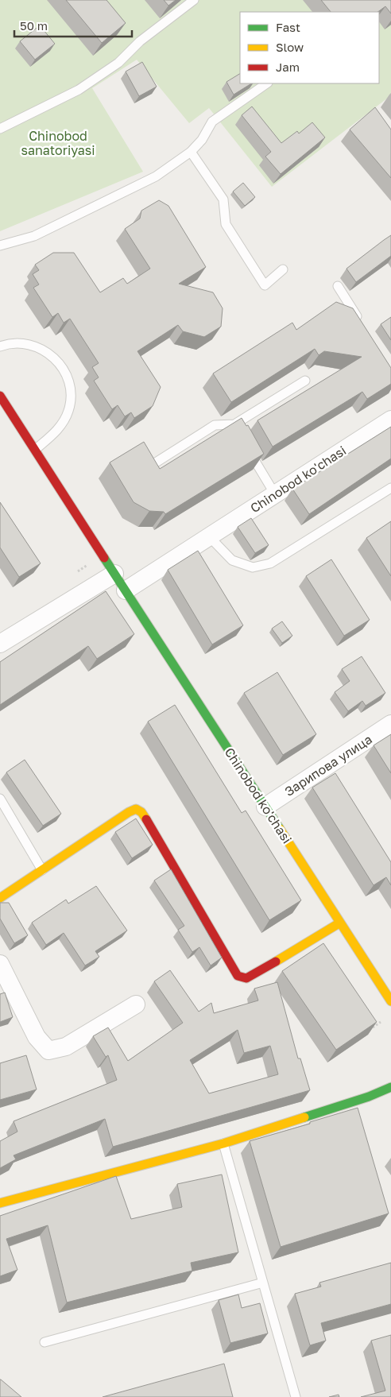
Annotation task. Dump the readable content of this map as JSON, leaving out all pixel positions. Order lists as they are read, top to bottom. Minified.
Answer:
{"streets":{"street":["Chinobod ko'chasi","Зарипова улица"]},"crossings":[["Chinobod ko'chasi","Зарипова улица"]],"parks":["Chinobod sanatoriyasi"],"legend":["Fast","Slow","Jam"],"scale_bar":"50 m"}
